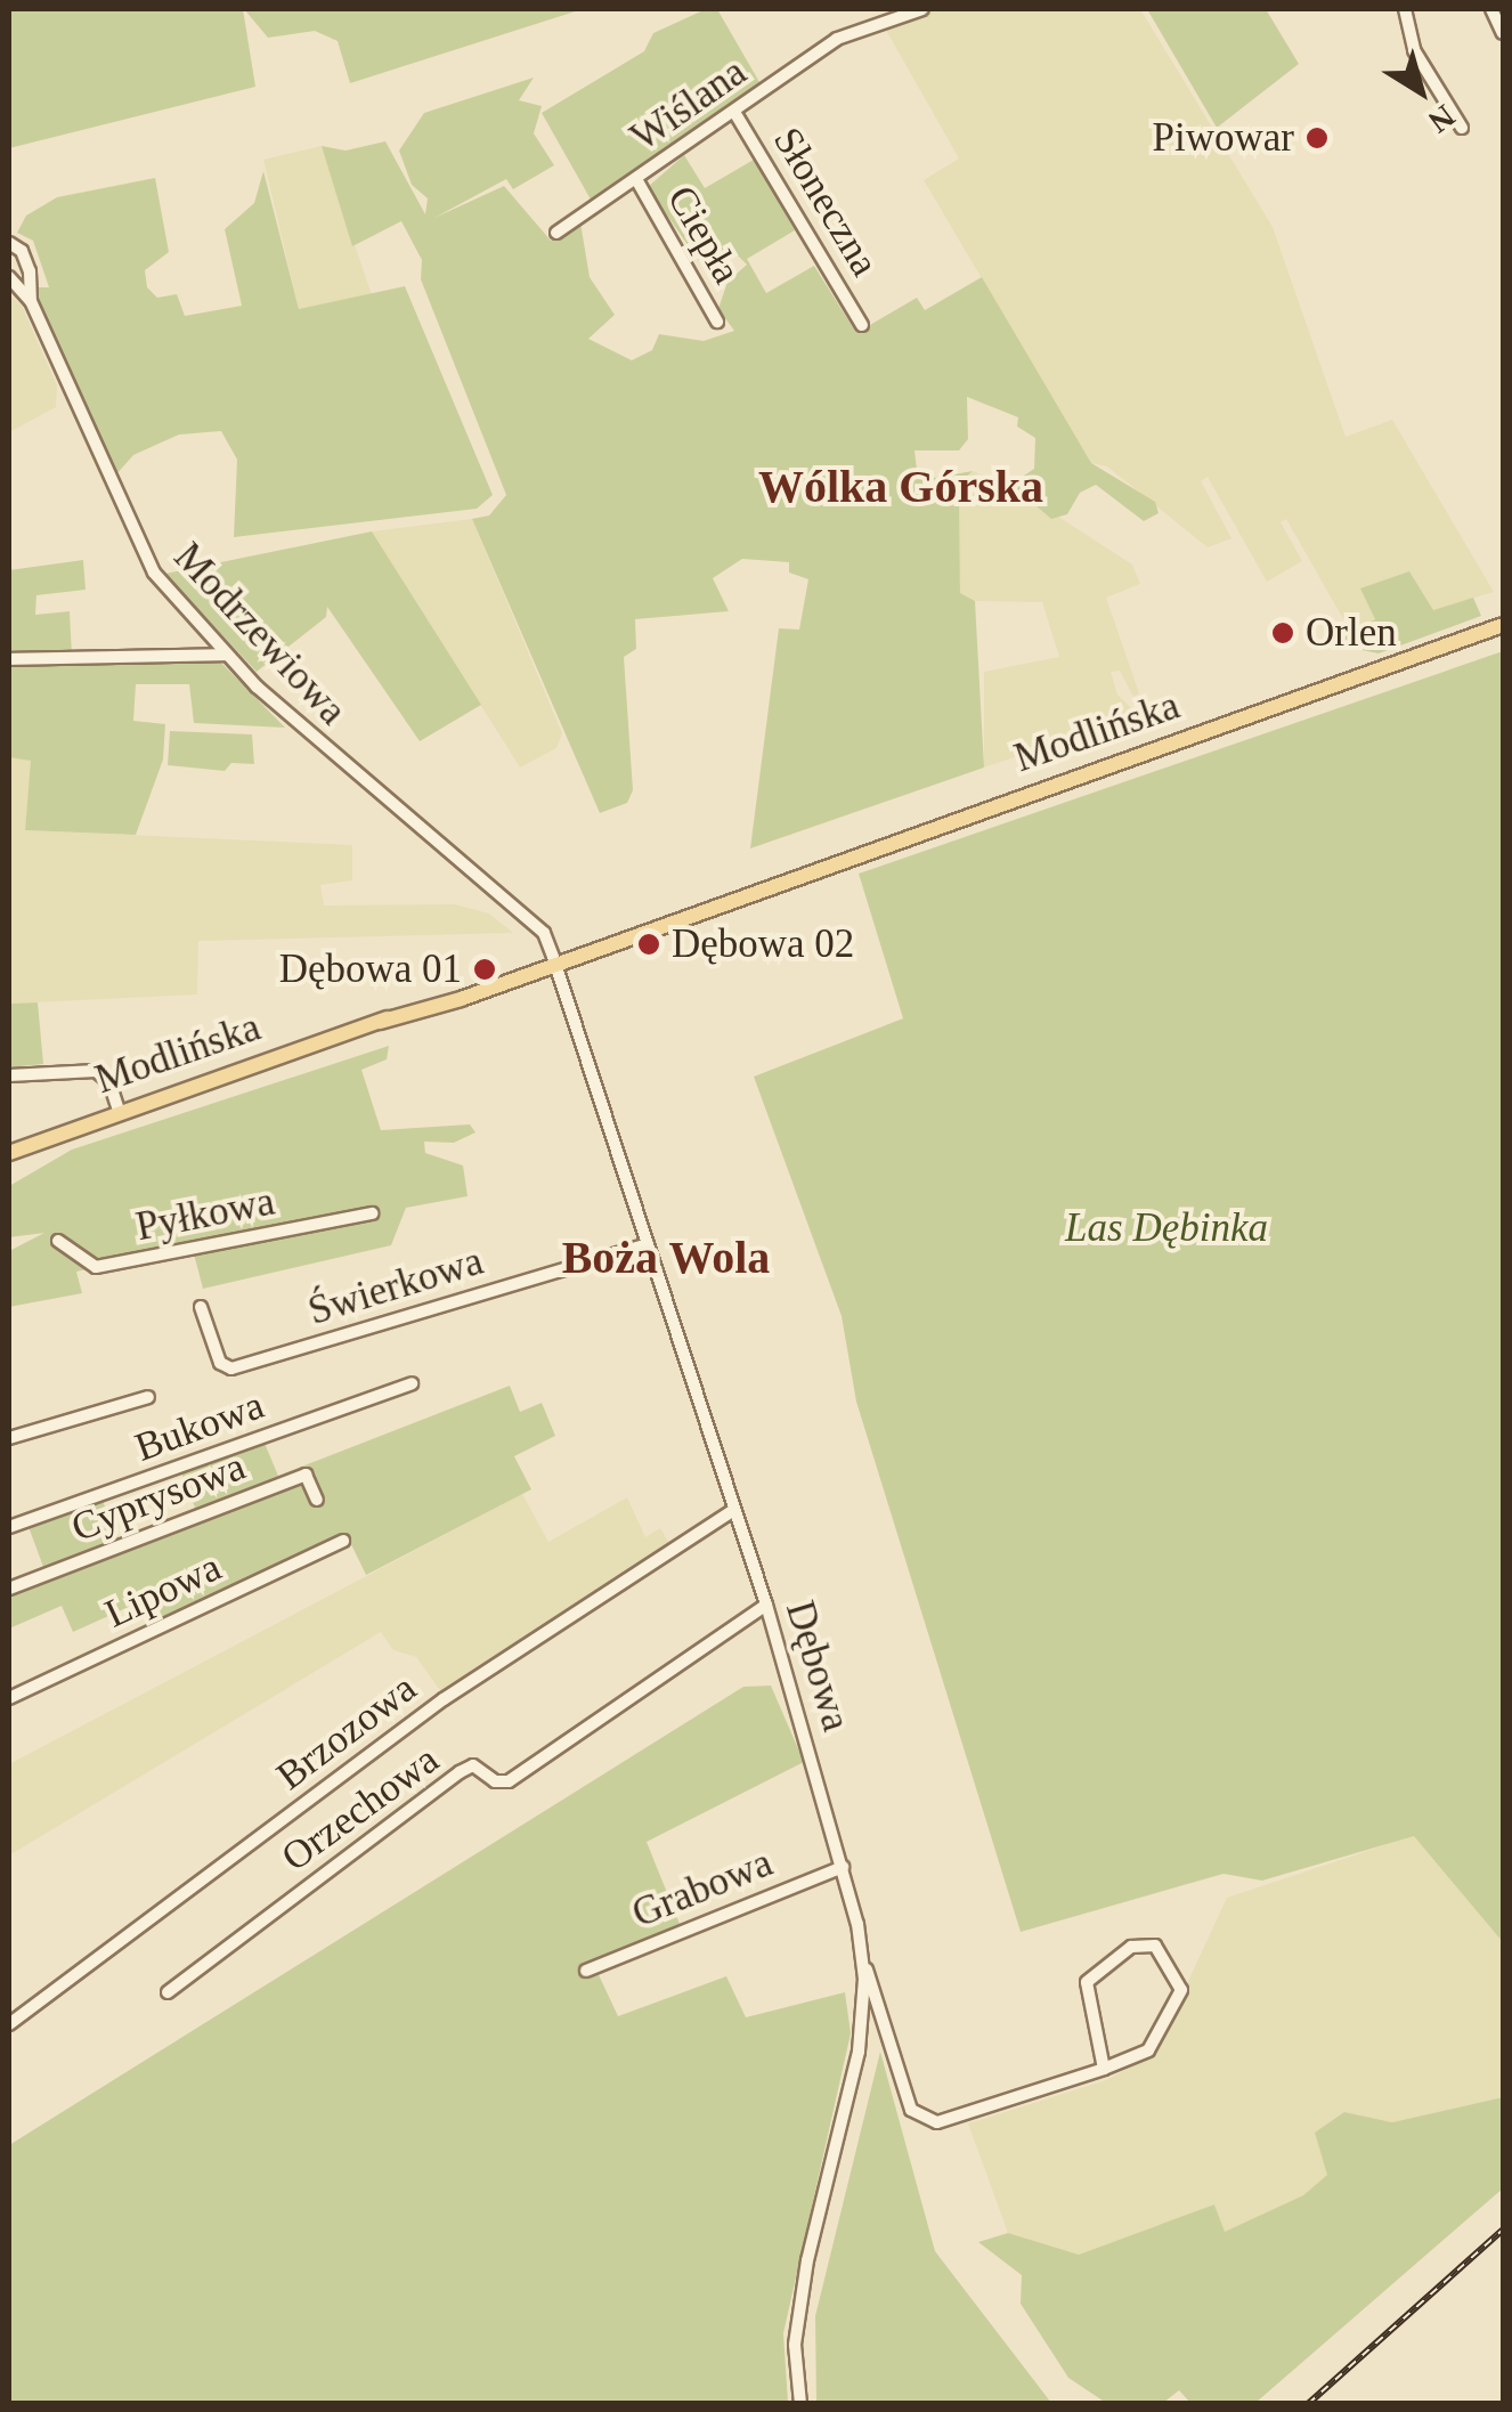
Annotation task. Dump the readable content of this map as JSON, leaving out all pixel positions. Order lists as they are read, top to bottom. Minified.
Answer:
{"streets":{"main road":["Modlińska"],"street":["Wiślana","Słoneczna","Ciepła","Modrzewiowa","Pyłkowa","Świerkowa","Bukowa","Cyprysowa","Lipowa","Dębowa","Brzozowa","Orzechowa","Grabowa"]},"crossings":[["Wiślana","Słoneczna"],["Wiślana","Ciepła"],["Modrzewiowa","Modlińska"],["Modrzewiowa","Dębowa"],["Modlińska","Dębowa"],["Świerkowa","Dębowa"],["Dębowa","Brzozowa"],["Dębowa","Orzechowa"],["Dębowa","Grabowa"]],"districts":["Wólka Górska","Boża Wola"],"parks":["Las Dębinka"],"places":["Piwowar","Orlen","Dębowa 02","Dębowa 01"],"north":"bottom right"}
